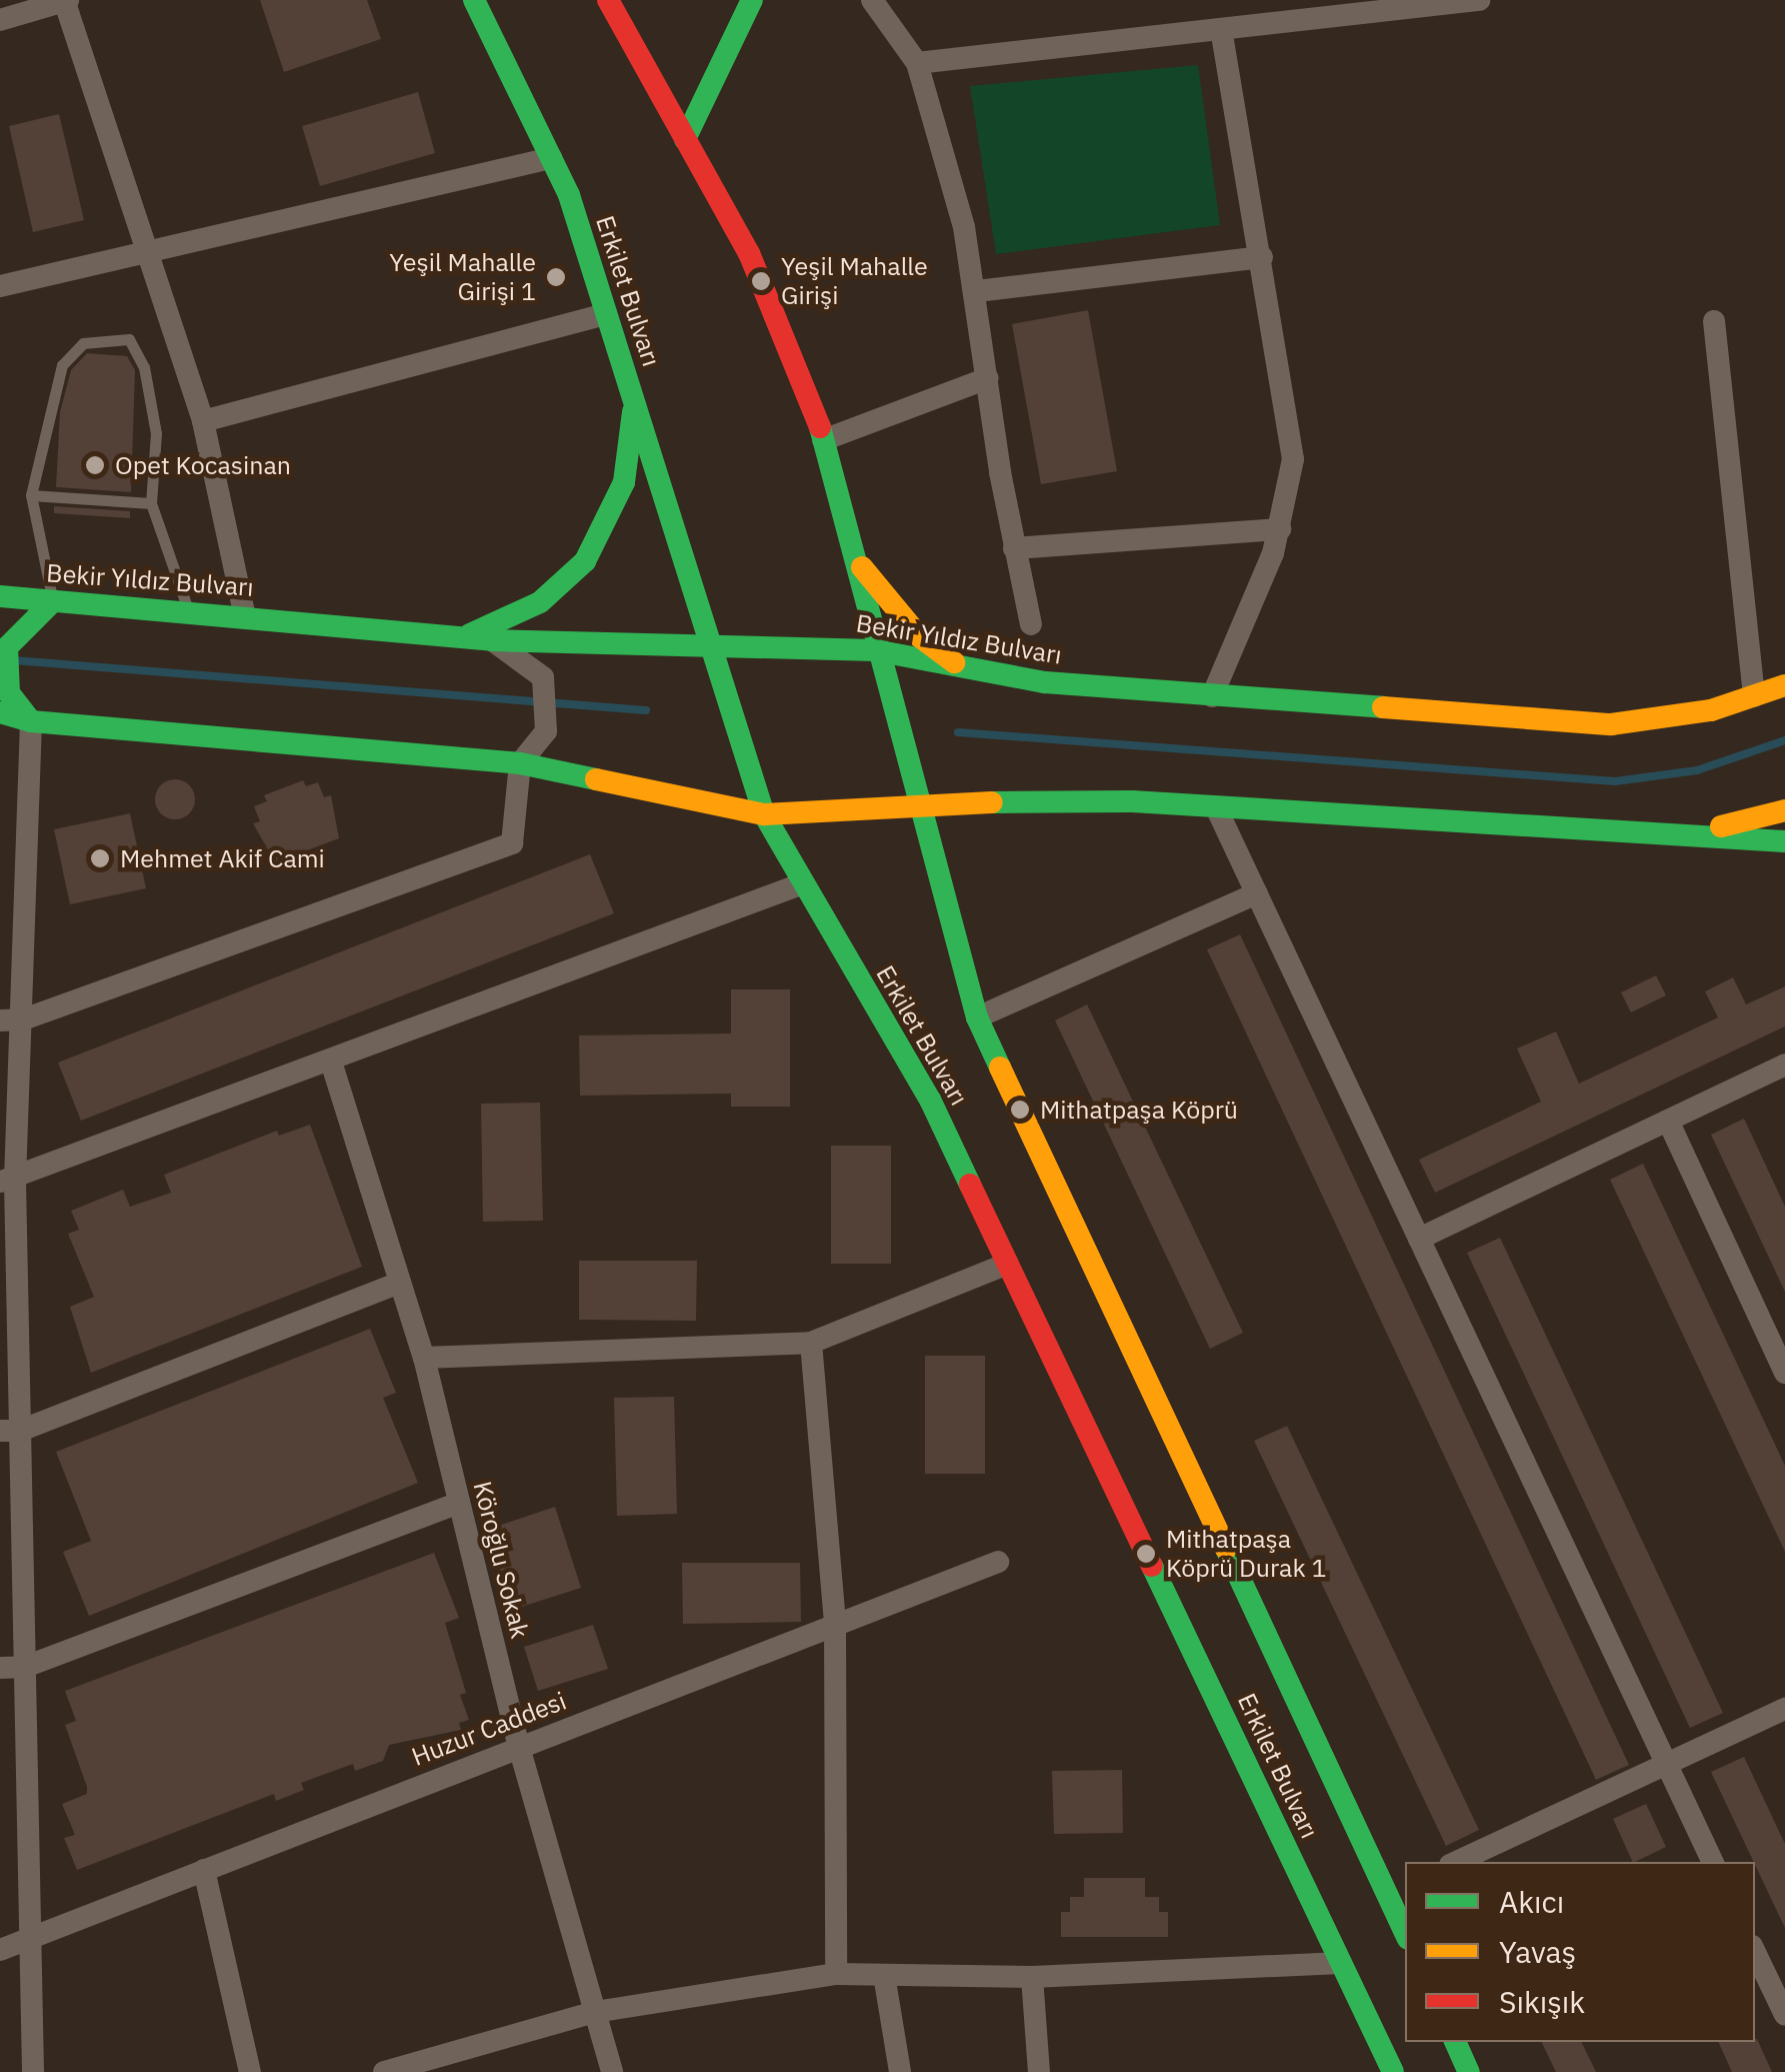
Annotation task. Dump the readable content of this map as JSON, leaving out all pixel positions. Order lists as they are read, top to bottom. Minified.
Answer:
{"streets":{"main road":["Erkilet Bulvarı","Bekir Yıldız Bulvarı"],"street":["Köroğlu Sokak","Huzur Caddesi"]},"crossings":[["Erkilet Bulvarı","Bekir Yıldız Bulvarı"],["Köroğlu Sokak","Huzur Caddesi"]],"places":["Yeşil Mahalle Girişi 1","Yeşil Mahalle Girişi","Opet Kocasinan","Mehmet Akif Cami","Mithatpaşa Köprü","Mithatpaşa Köprü Durak 1"],"legend":["Akıcı","Yavaş","Sıkışık"]}
